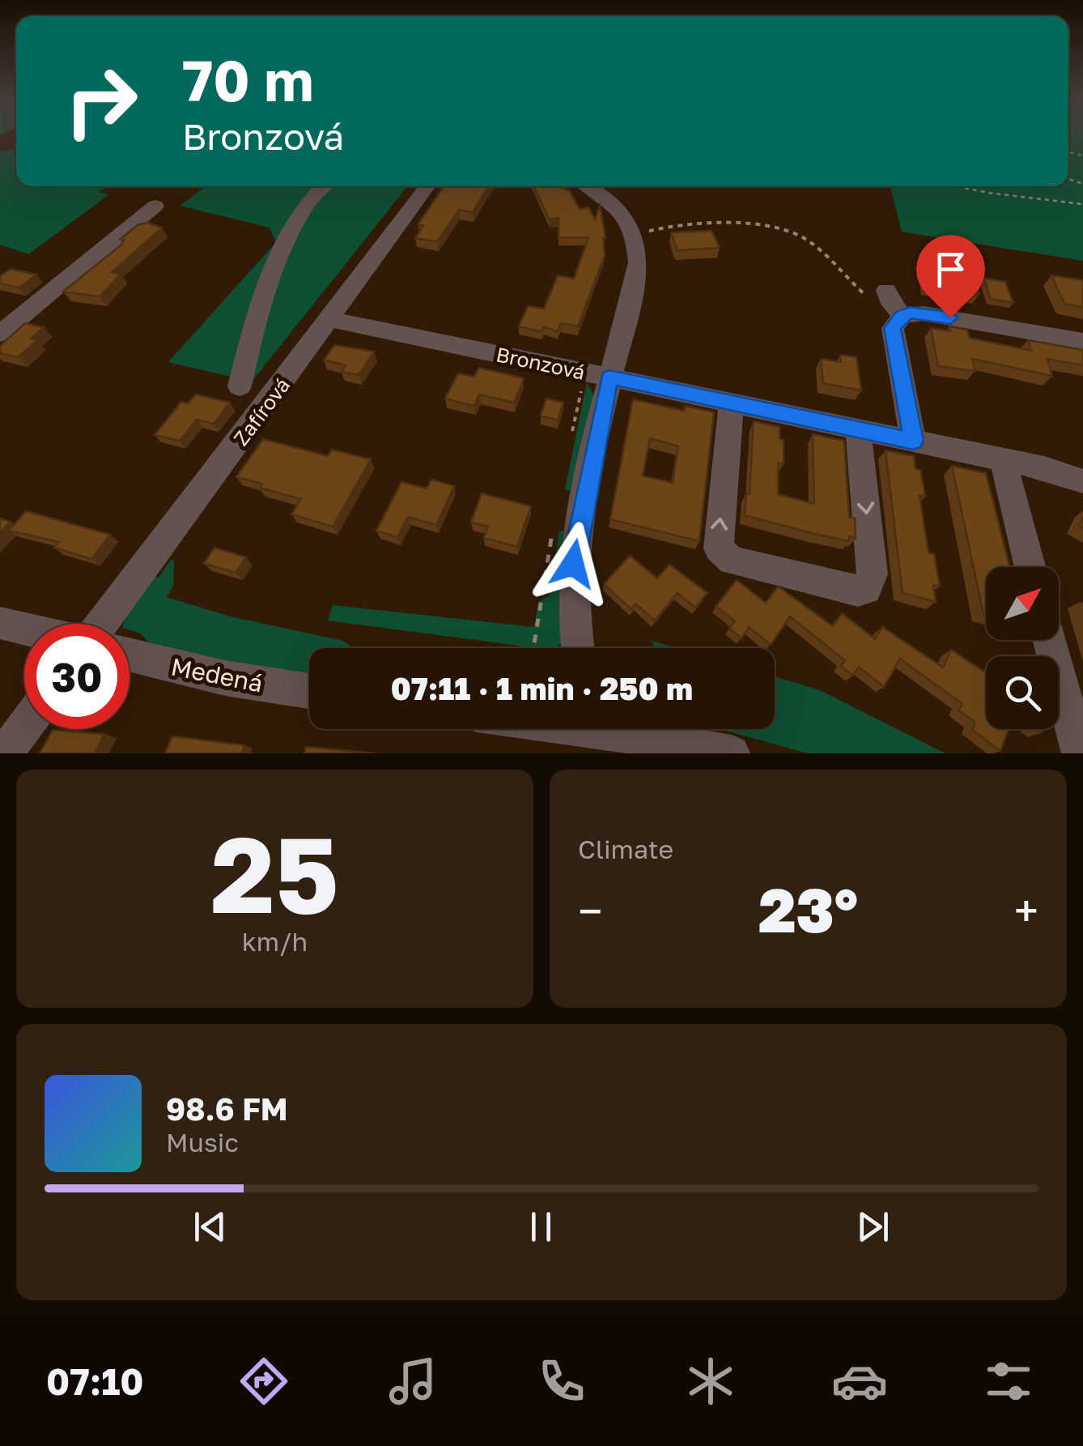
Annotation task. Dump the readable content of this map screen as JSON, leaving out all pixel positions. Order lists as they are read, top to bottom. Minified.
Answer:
{"streets":{"street":["Bronzová","Zafírová","Medená"]},"crossings":[["Bronzová","Zafírová"]],"north":"top right","page":{"turn":["70 m","Bronzová"],"limit":"30","trip":"07:11 · 1 min · 250 m","tile":[["25","km/h"],"Climate"],"heat":["−","23°","+"],"song":["98.6 FM","Music"],"tabs":"07:10"}}
